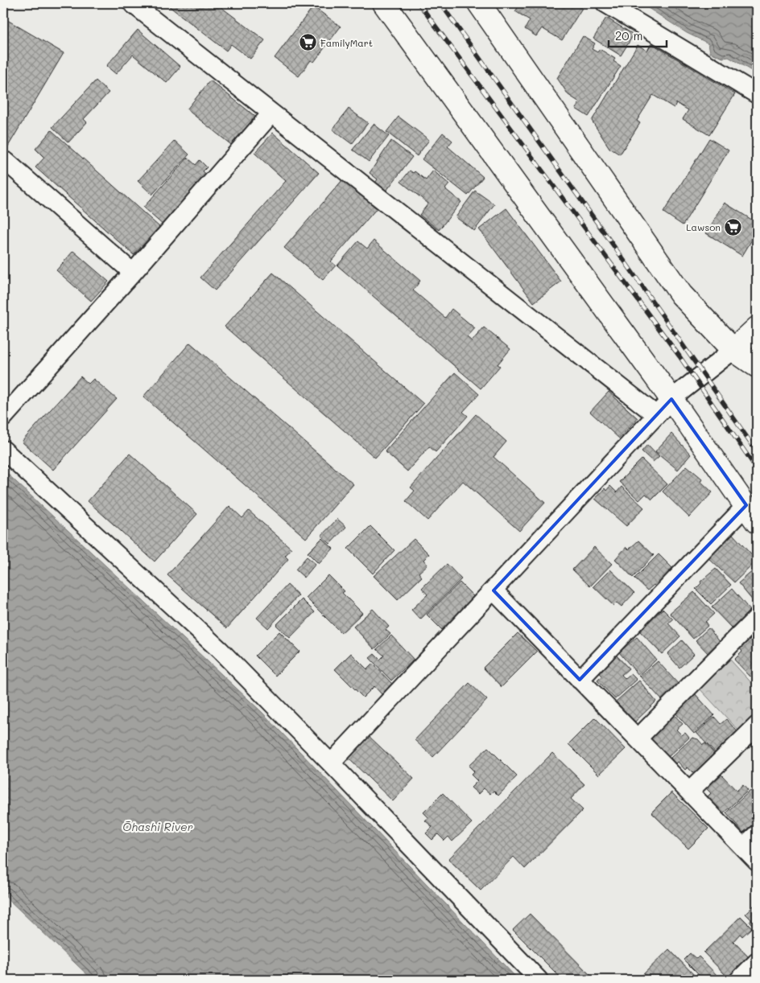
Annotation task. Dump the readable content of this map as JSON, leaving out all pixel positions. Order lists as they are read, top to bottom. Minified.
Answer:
{"water":["Ōhashi River"],"places":{"supermarket":["FamilyMart","Lawson"]},"scale_bar":"20 m"}
